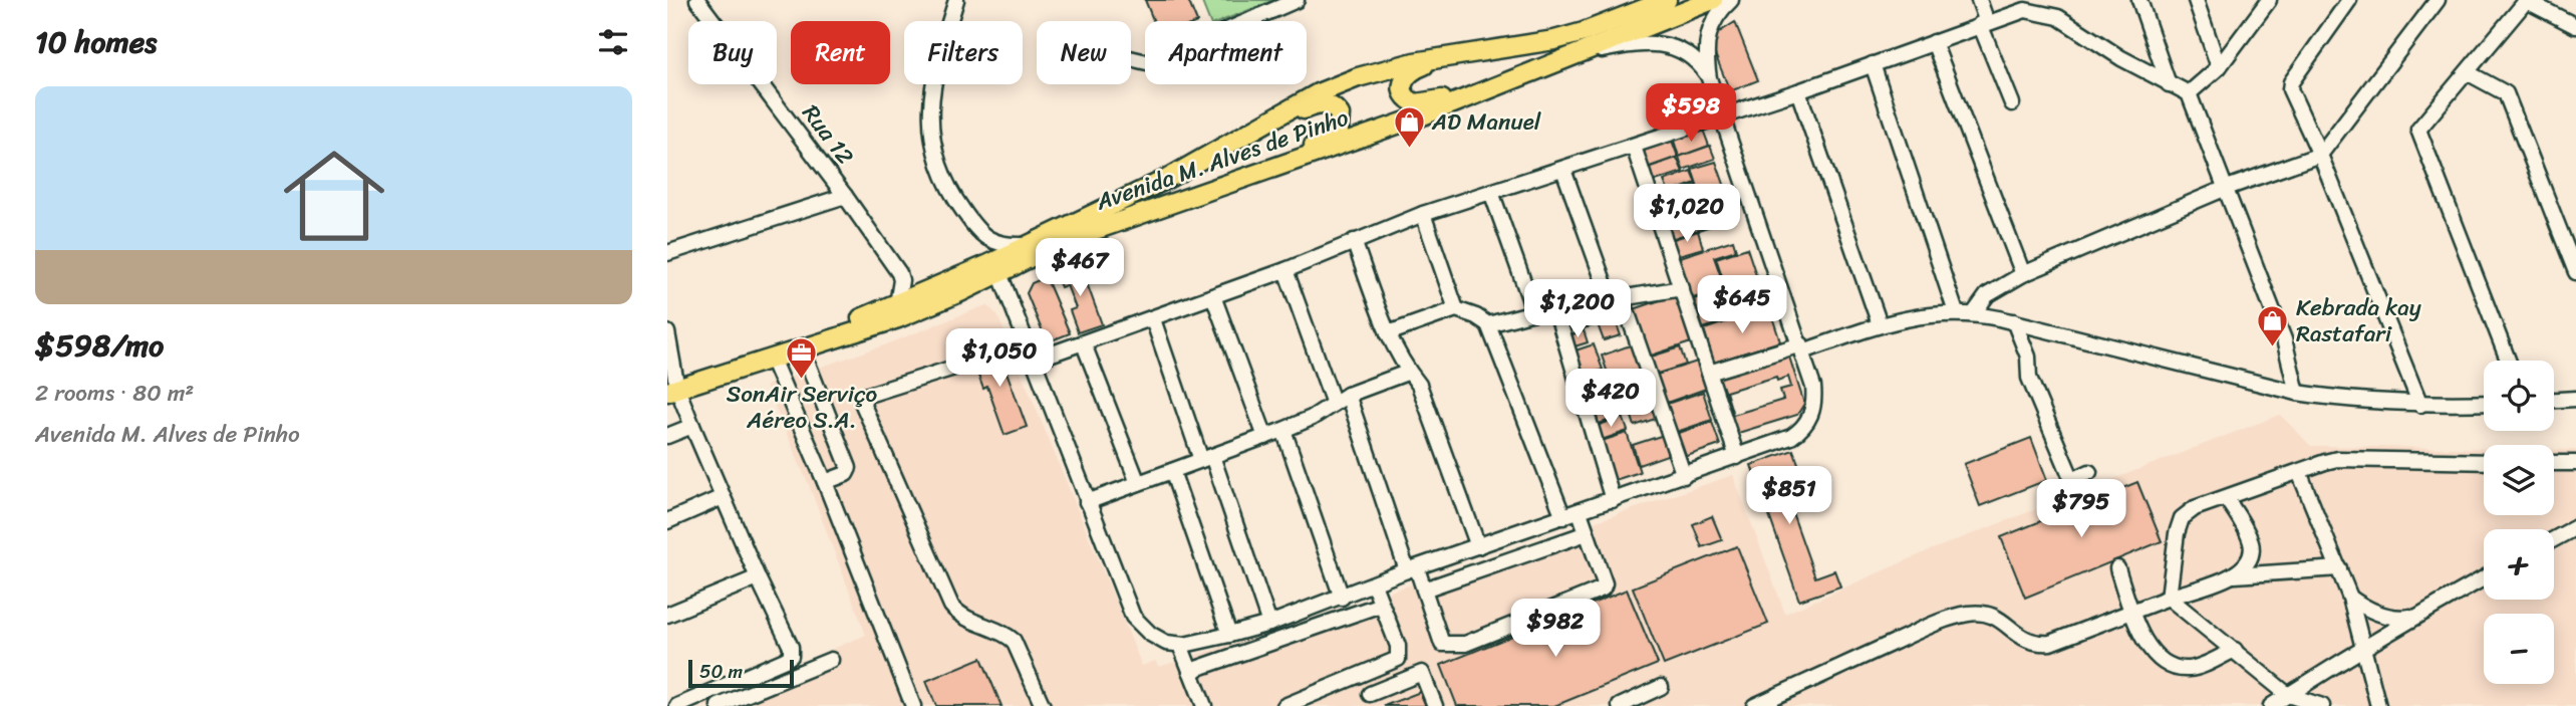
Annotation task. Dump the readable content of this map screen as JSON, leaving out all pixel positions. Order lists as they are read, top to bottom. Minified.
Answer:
{"streets":{"main road":["Avenida M. Alves de Pinho"],"street":["Rua 12"]},"crossings":[["Rua 12","Avenida M. Alves de Pinho"]],"places":{"shop":["AD Manuel","Kebrada kay Rastafari"],"office":["SonAir Serviço Aéreo S.A."]},"scale_bar":"50 m","page":{"heading":"10 homes","chip":["Buy","Rent","Filters","New","Apartment"],"price":["$598","$1,020","$467","$645","$1,200","$1,050","$420","$851","$795","$982"],"list":[{"name":"$598/mo","note":"2 rooms · 80 m² · Avenida M. Alves de Pinho"}],"map_buttons":["+","−"],"scale":"50 m"}}
